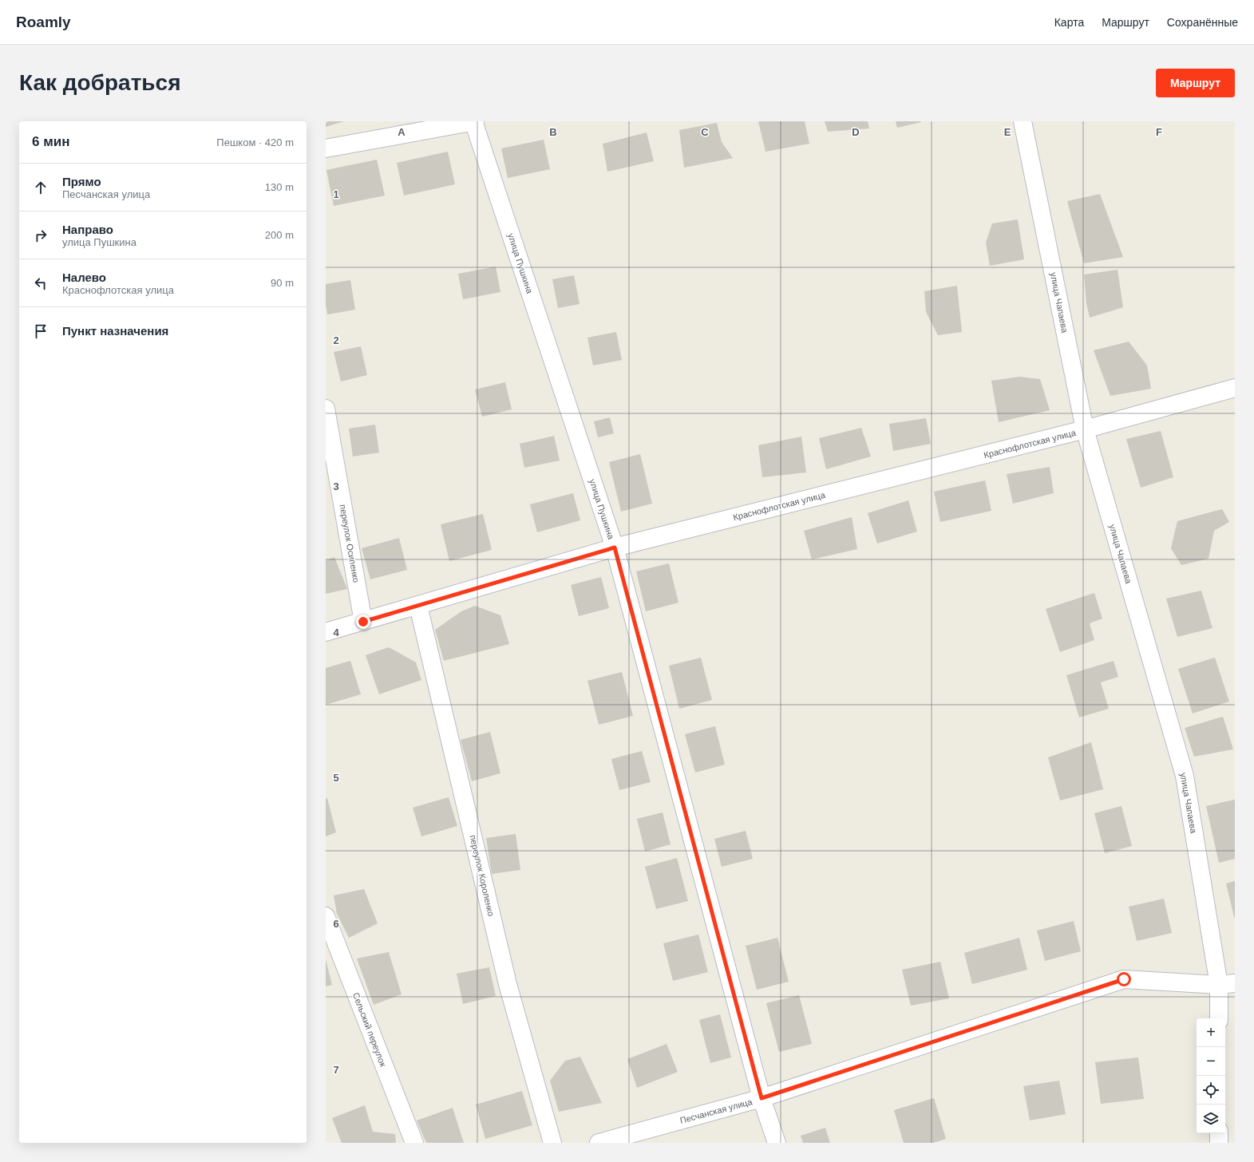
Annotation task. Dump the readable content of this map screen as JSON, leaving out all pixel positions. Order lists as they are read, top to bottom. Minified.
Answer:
{"streets":{"street":["улица Пушкина","улица Чапаева","Краснофлотская улица","переулок Осипенко","переулок Короленко","Сельский переулок","Песчанская улица"]},"crossings":[["улица Пушкина","Краснофлотская улица"],["улица Пушкина","Песчанская улица"],["улица Чапаева","Краснофлотская улица"],["улица Чапаева","Песчанская улица"],["Краснофлотская улица","переулок Осипенко"],["Краснофлотская улица","переулок Короленко"]],"page":{"header":"Roamly","nav":["Карта","Маршрут","Сохранённые"],"buttons":"Маршрут","title":"Как добраться","heading":["6 мин","Пешком · 420 m"],"list":[["Прямо","Песчанская улица","130 m"],["Направо","улица Пушкина","200 m"],["Налево","Краснофлотская улица","90 m"],"Пункт назначения"],"map_buttons":["+","−"]},"grid":{"columns":["A","B","C","D","E","F"],"rows":["1","2","3","4","5","6","7"]}}
